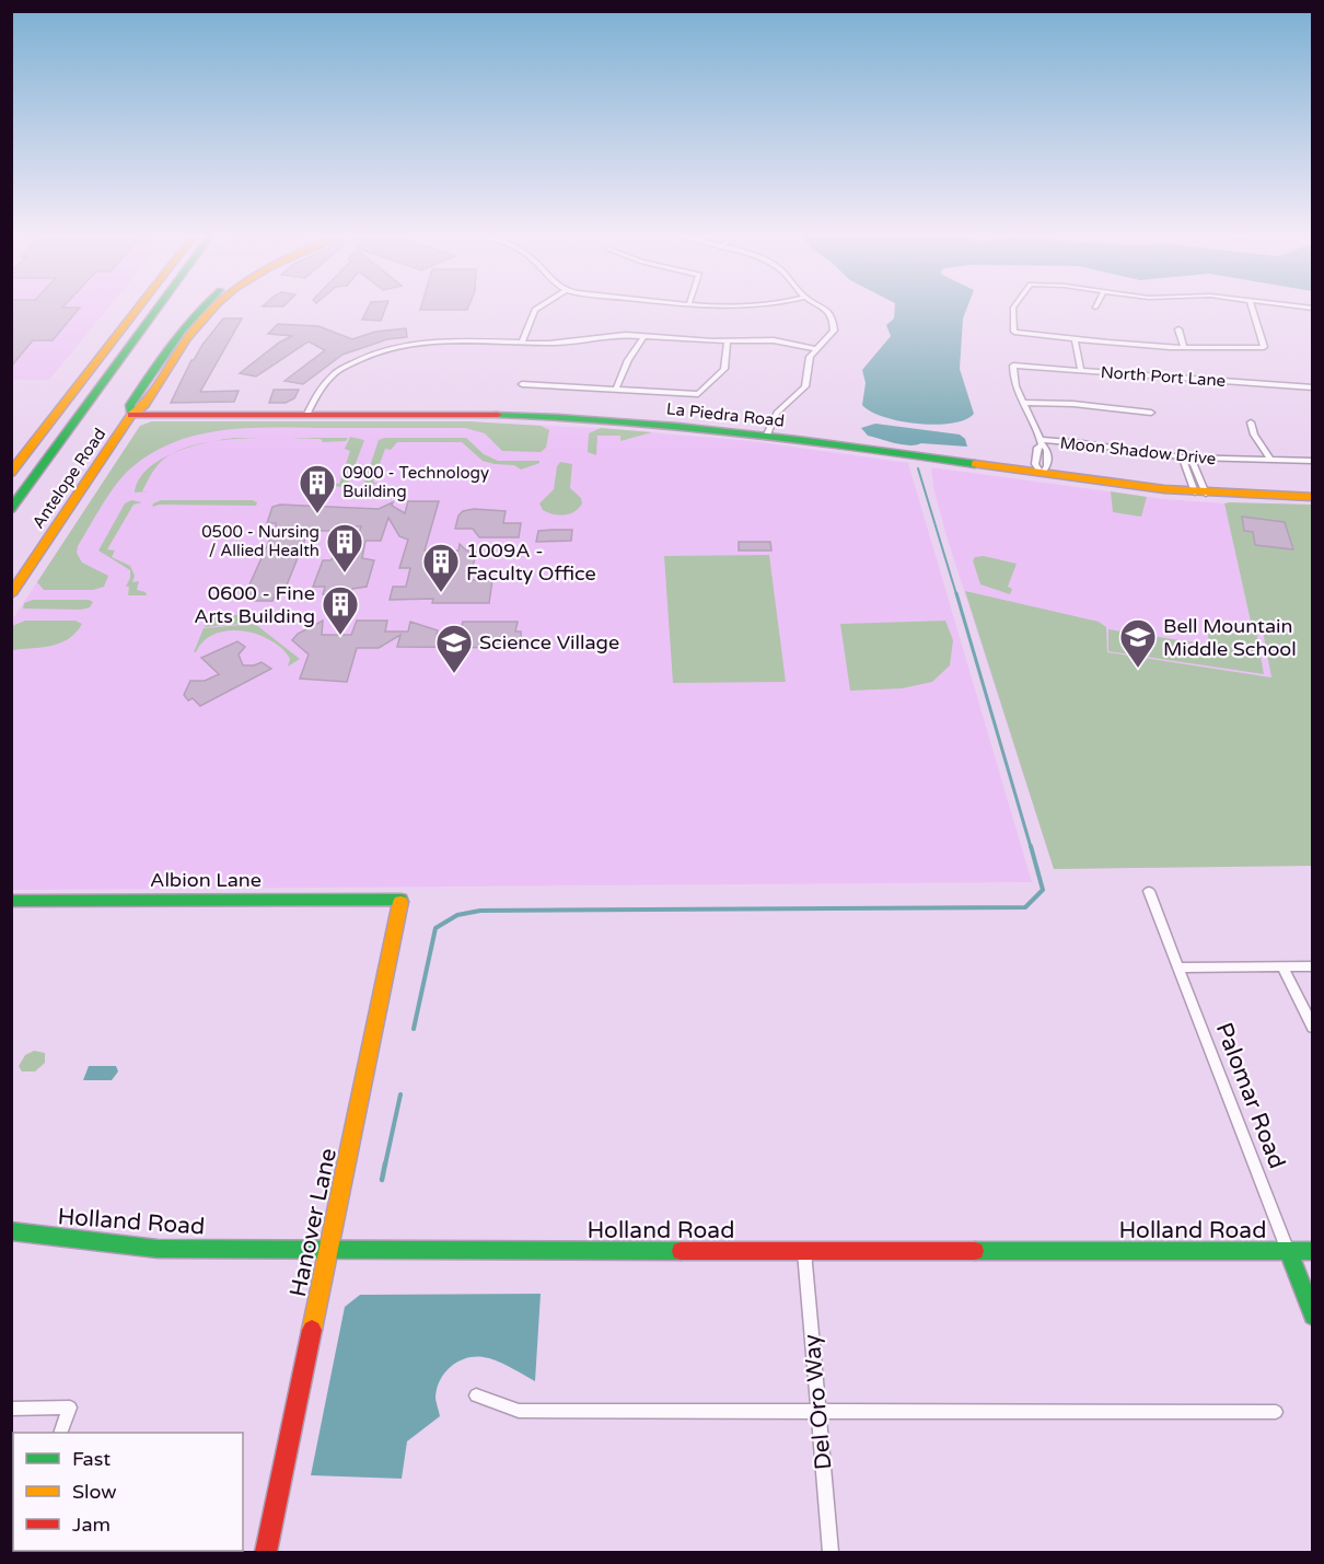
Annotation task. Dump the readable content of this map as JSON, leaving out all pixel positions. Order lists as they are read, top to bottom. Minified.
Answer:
{"streets":{"main road":["La Piedra Road","Antelope Road","Albion Lane","Palomar Road","Holland Road","Hanover Lane"],"street":["North Port Lane","Moon Shadow Drive","Del Oro Way"]},"crossings":[["La Piedra Road","Antelope Road"],["Albion Lane","Hanover Lane"],["Palomar Road","Holland Road"],["Holland Road","Hanover Lane"],["Holland Road","Del Oro Way"]],"places":{"building":["0900 - Technology Building","0500 - Nursing / Allied Health","1009A - Faculty Office","0600 - Fine Arts Building"],"school or university":["Bell Mountain Middle School","Science Village"]},"legend":["Fast","Slow","Jam"]}
